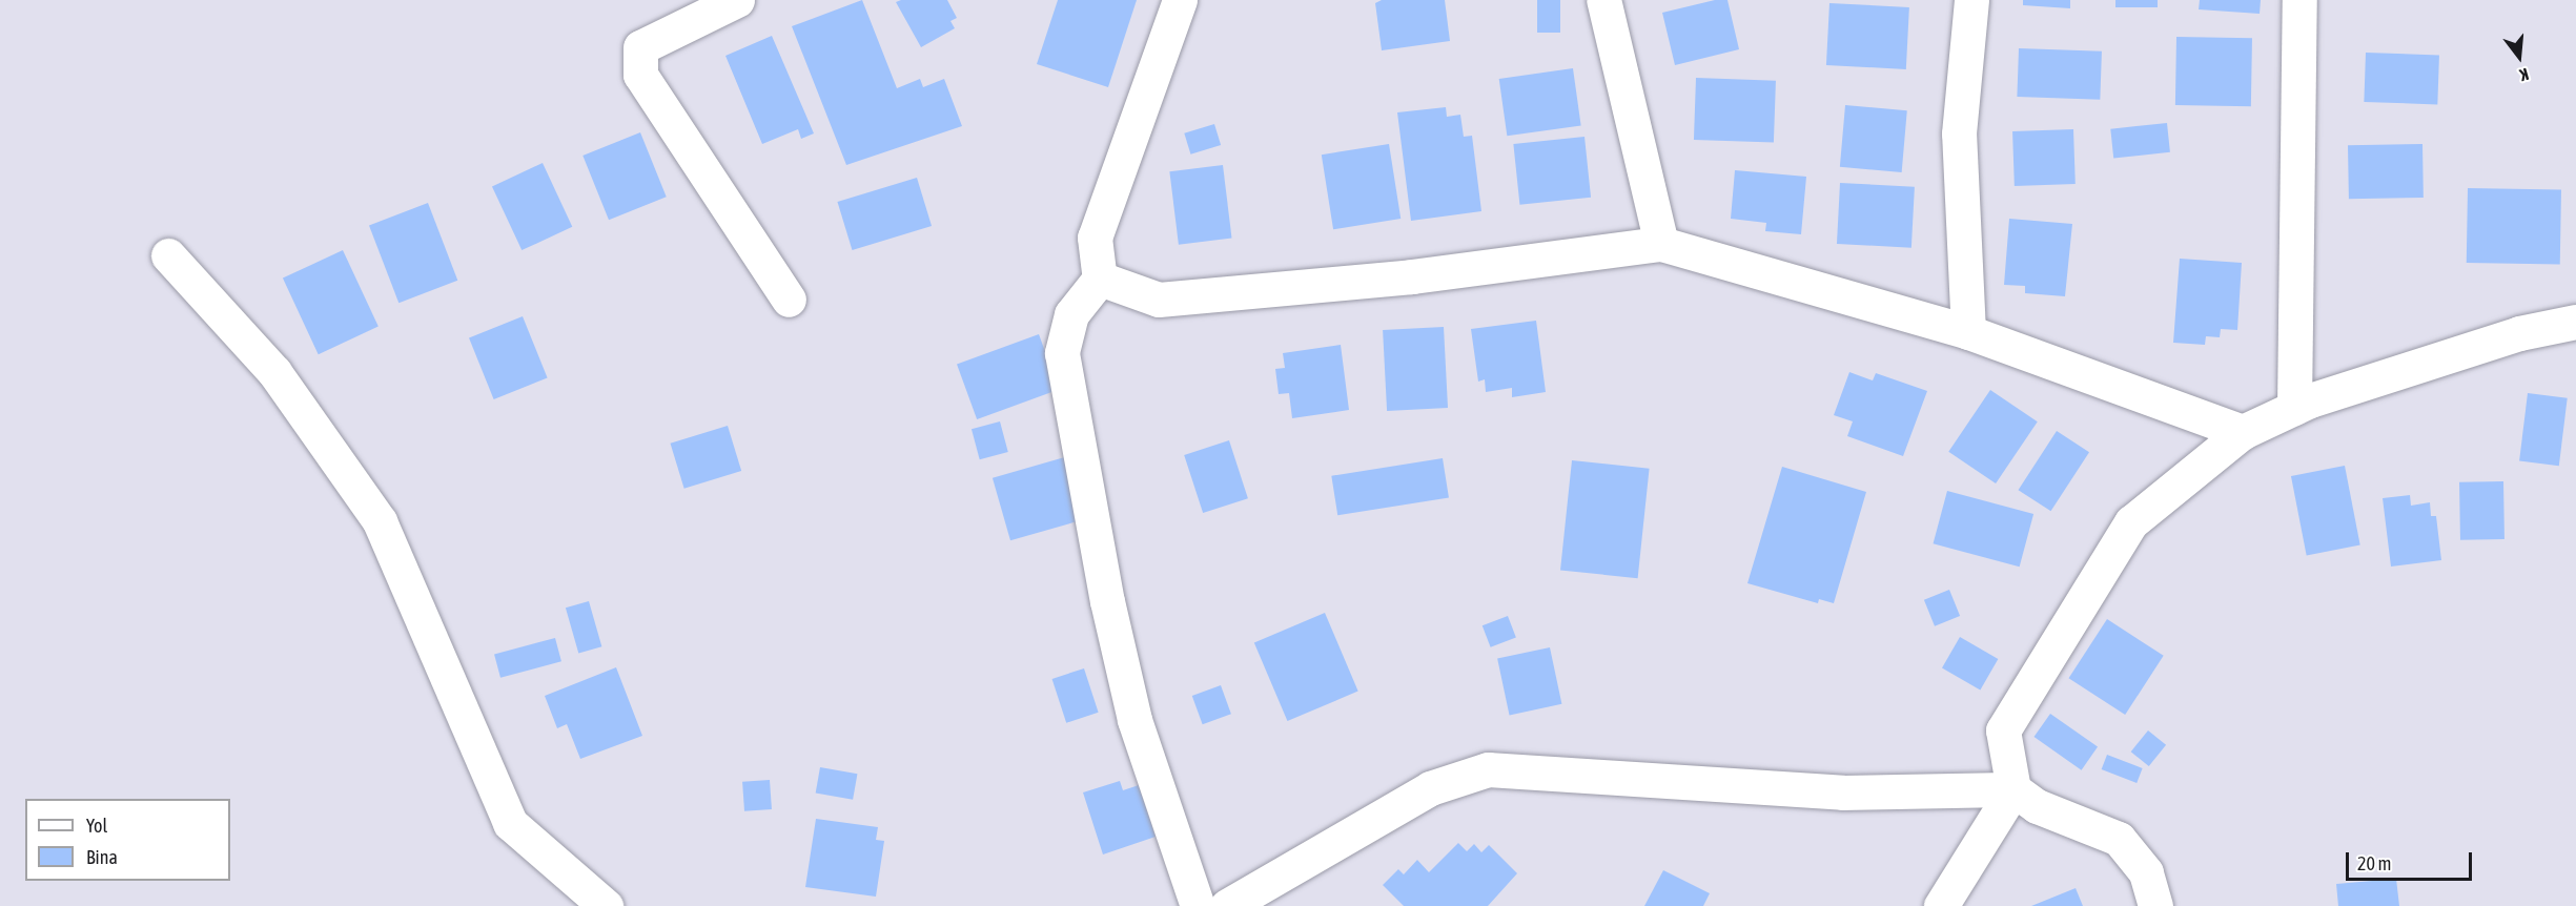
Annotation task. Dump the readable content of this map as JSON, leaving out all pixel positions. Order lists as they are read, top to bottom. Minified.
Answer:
{"legend":["Yol","Bina"],"scale_bar":"20 m","north":"bottom"}
